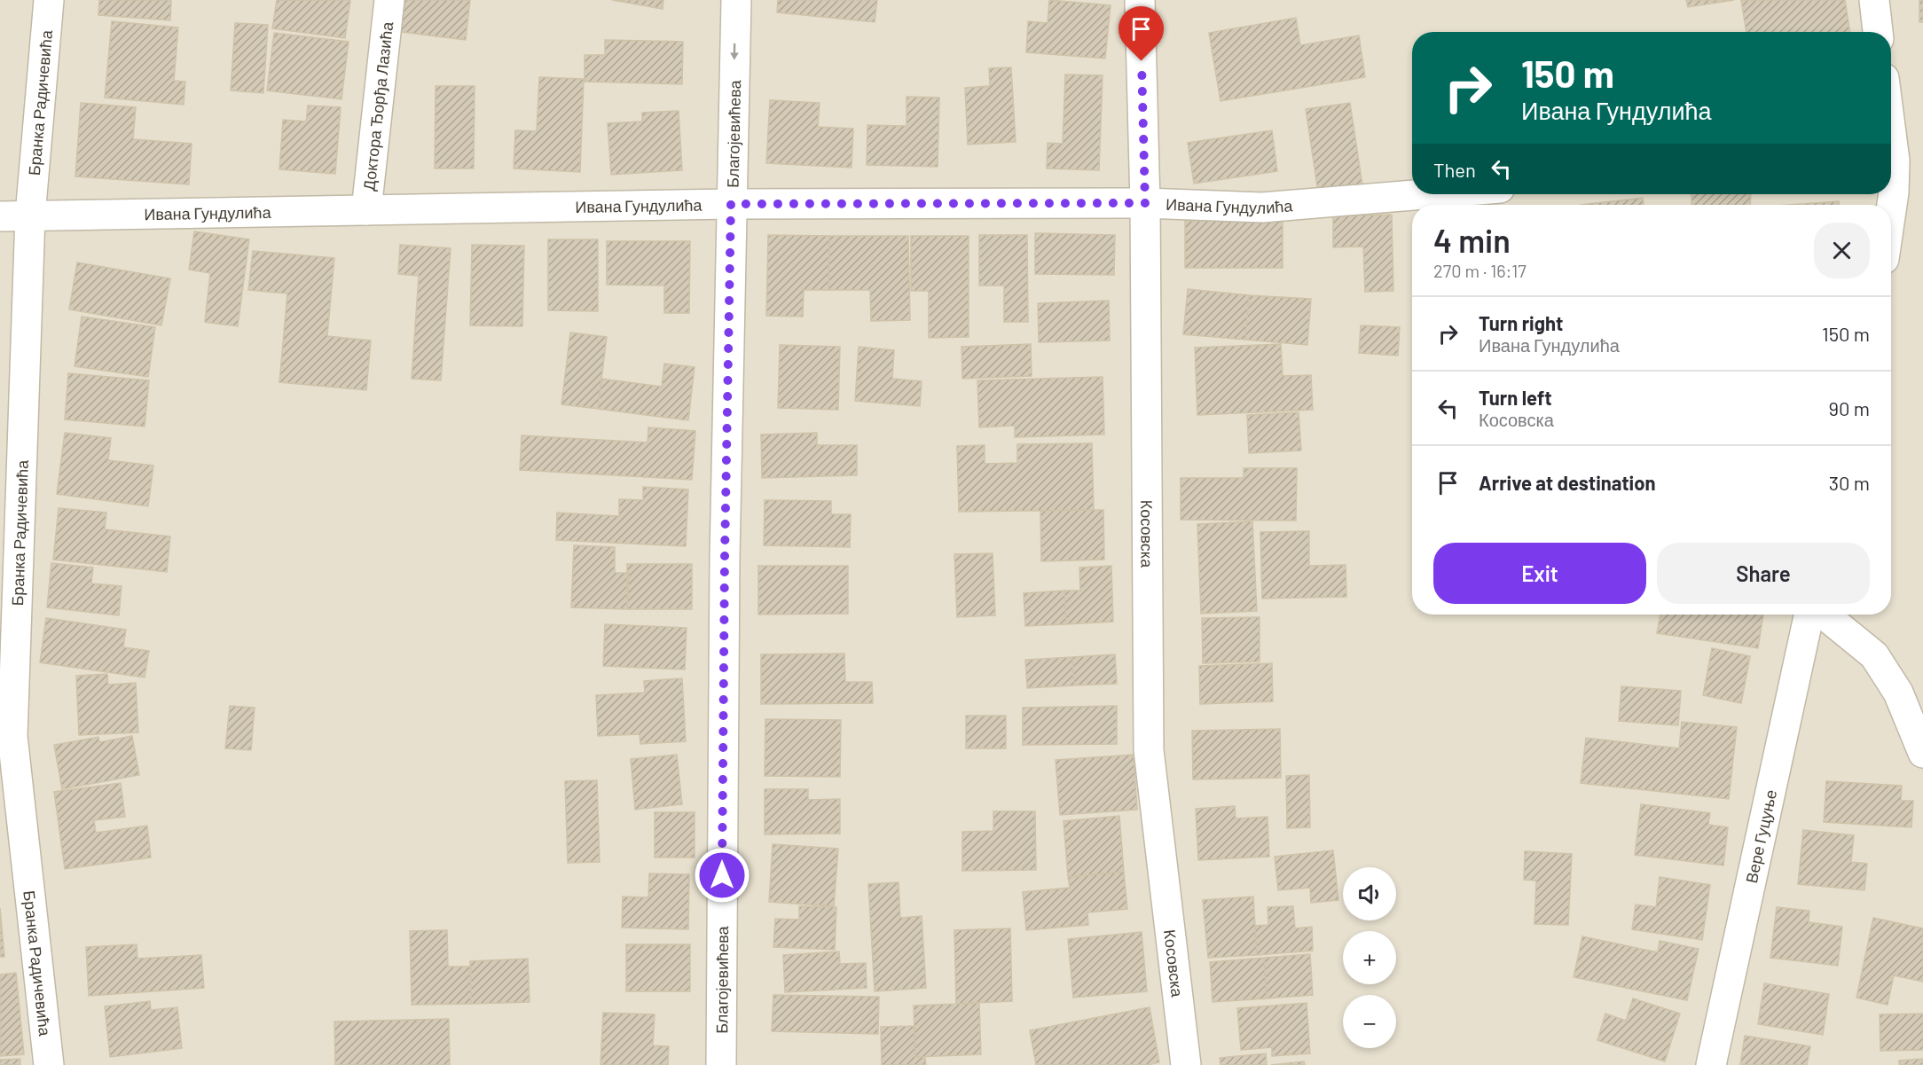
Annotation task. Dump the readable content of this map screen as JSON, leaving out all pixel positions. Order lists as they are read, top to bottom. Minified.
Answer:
{"streets":{"street":["Бранка Радичевића","Доктора Ђорђа Лазића","Благојевићева","Ивана Гундулића","Косовска","Вере Гуцуње"]},"crossings":[["Бранка Радичевића","Ивана Гундулића"],["Доктора Ђорђа Лазића","Ивана Гундулића"],["Благојевићева","Ивана Гундулића"],["Ивана Гундулића","Косовска"]],"page":{"turn":["150 m","Ивана Гундулића"],"then":"Then","heading":["4 min","270 m · 16:17"],"list":[{"name":"Turn right","note":"Ивана Гундулића","value":"150 m"},{"name":"Turn left","note":"Косовска","value":"90 m"},{"name":"Arrive at destination","value":"30 m"}],"buttons":["Exit","Share"],"map_buttons":["+","−"]}}
